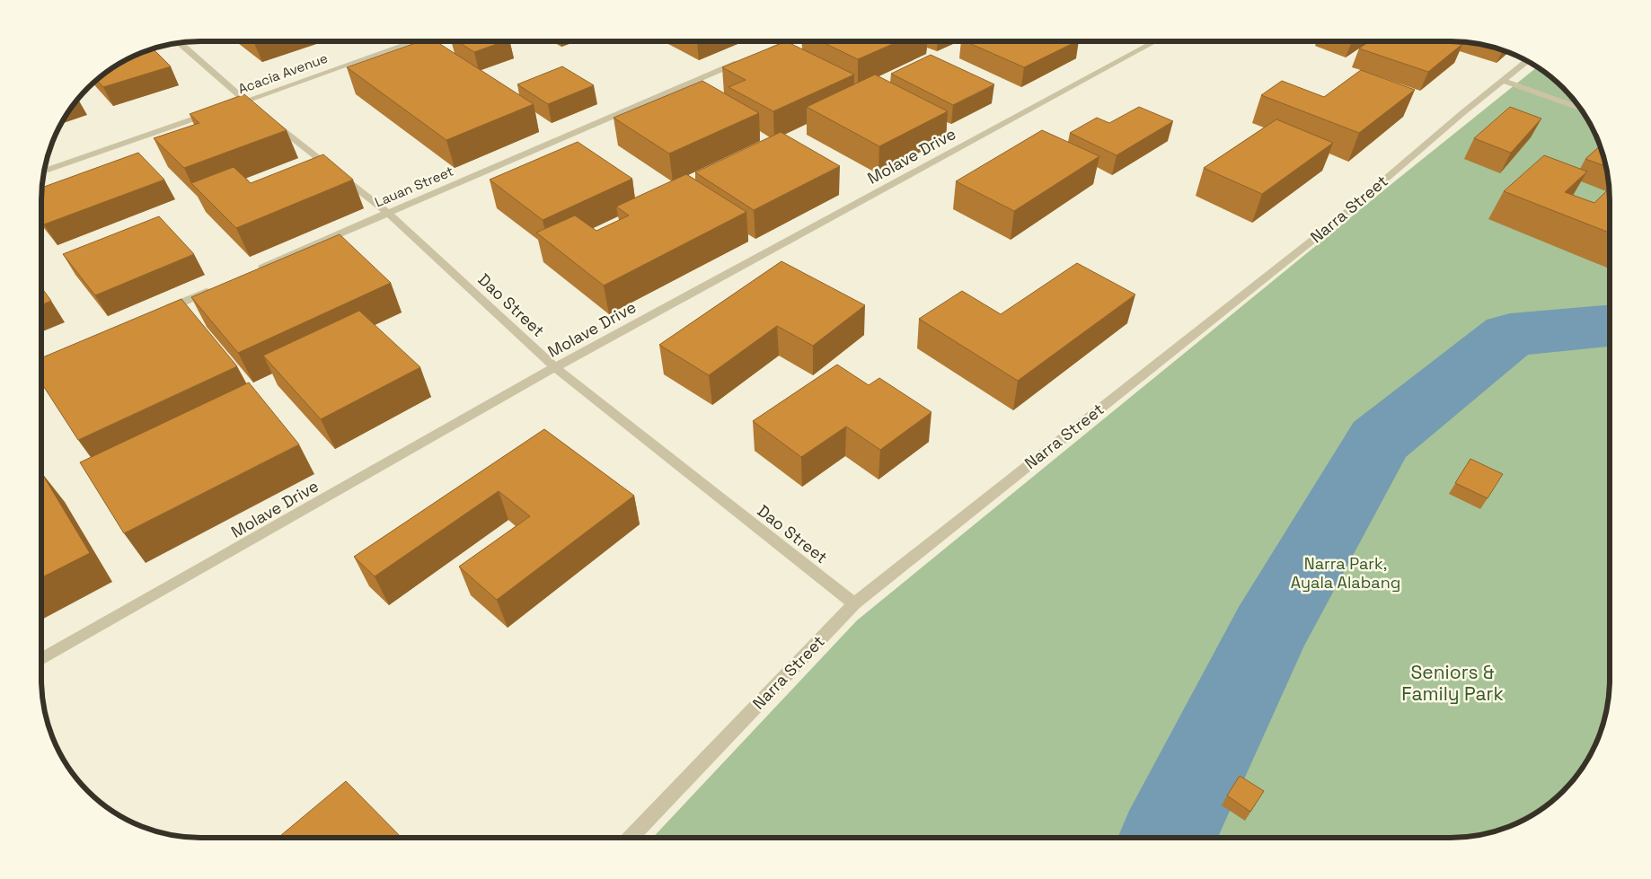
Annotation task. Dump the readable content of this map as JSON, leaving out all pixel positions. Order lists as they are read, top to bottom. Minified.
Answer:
{"streets":{"street":["Acacia Avenue","Molave Drive","Lauan Street","Narra Street","Dao Street"]},"crossings":[["Acacia Avenue","Dao Street"],["Molave Drive","Dao Street"],["Lauan Street","Dao Street"],["Narra Street","Dao Street"]],"parks":["Narra Park, Ayala Alabang","Seniors & Family Park"]}
